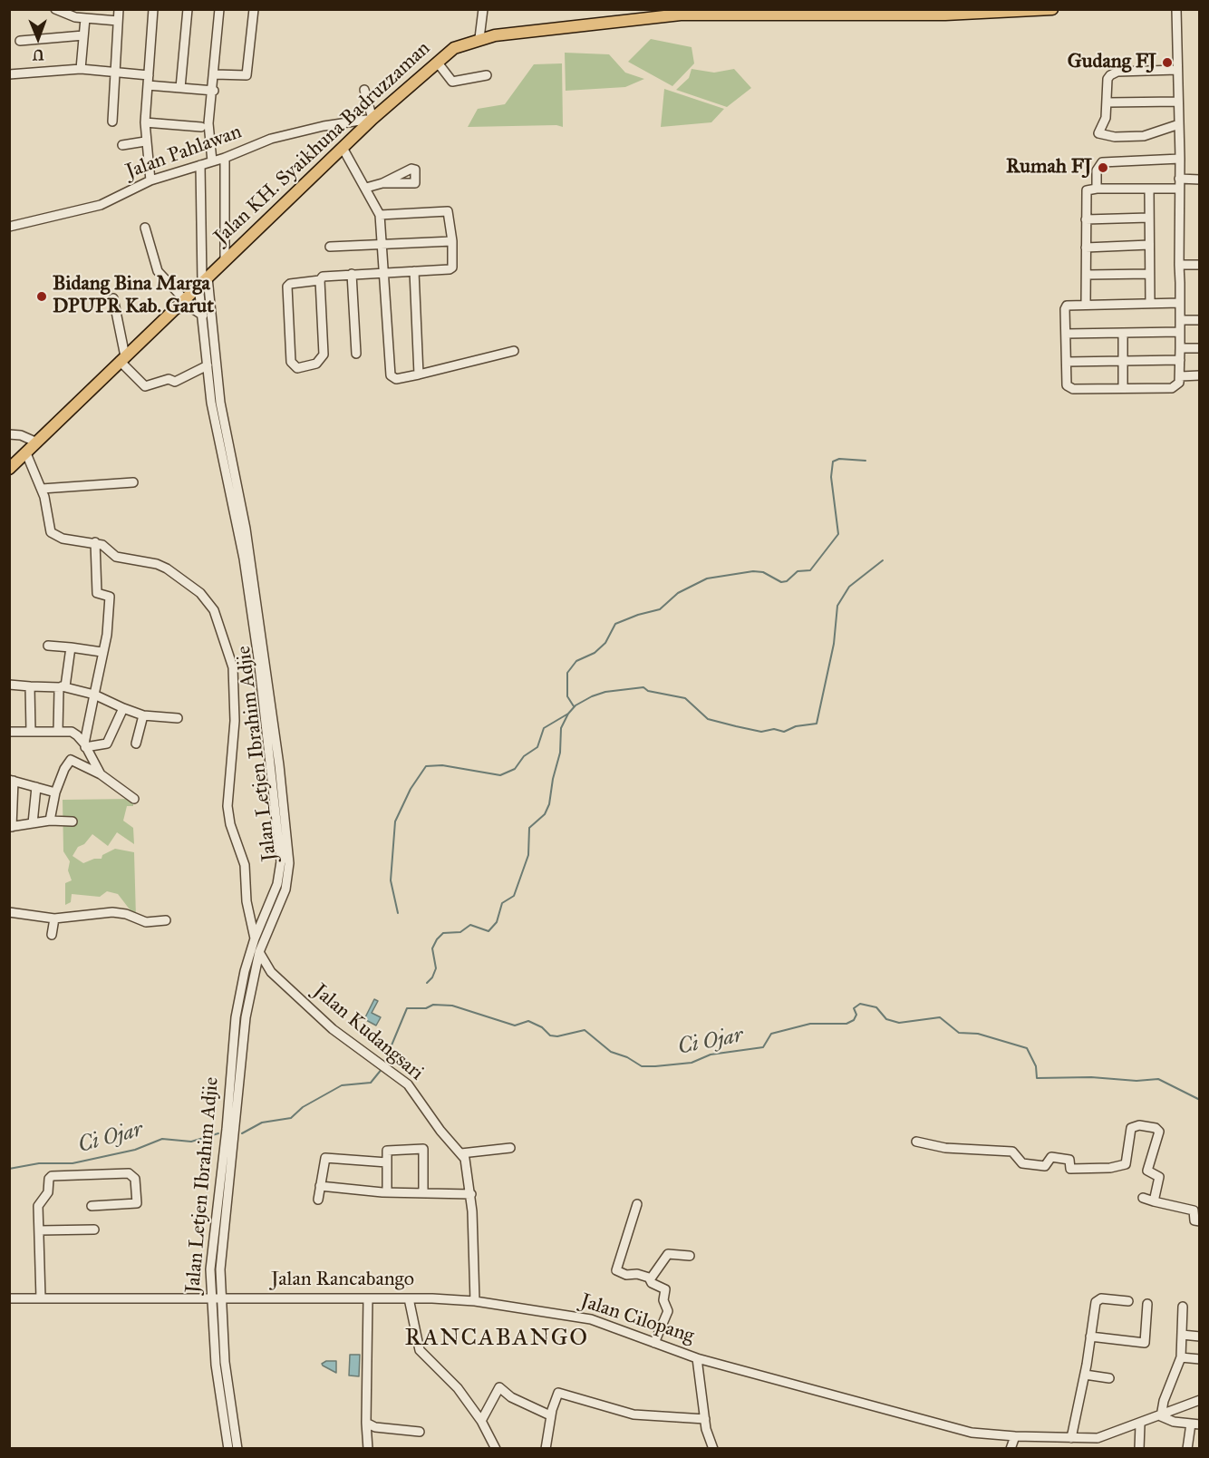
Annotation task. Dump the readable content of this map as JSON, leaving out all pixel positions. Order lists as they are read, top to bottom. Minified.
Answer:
{"streets":{"main road":["Jalan KH. Syaikhuna Badruzzaman"],"street":["Jalan Pahlawan","Jalan Letjen Ibrahim Adjie","Jalan Kudangsari","Jalan Rancabango","Jalan Cilopang"]},"crossings":[["Jalan KH. Syaikhuna Badruzzaman","Jalan Pahlawan"],["Jalan KH. Syaikhuna Badruzzaman","Jalan Letjen Ibrahim Adjie"],["Jalan Letjen Ibrahim Adjie","Jalan Kudangsari"],["Jalan Letjen Ibrahim Adjie","Jalan Rancabango"],["Jalan Kudangsari","Jalan Rancabango"],["Jalan Kudangsari","Jalan Cilopang"],["Jalan Rancabango","Jalan Cilopang"]],"districts":["RANCABANGO"],"water":["Ci Ojar"],"places":["Gudang FJ","Rumah FJ","Bidang Bina Marga DPUPR Kab. Garut"],"north":"bottom"}
